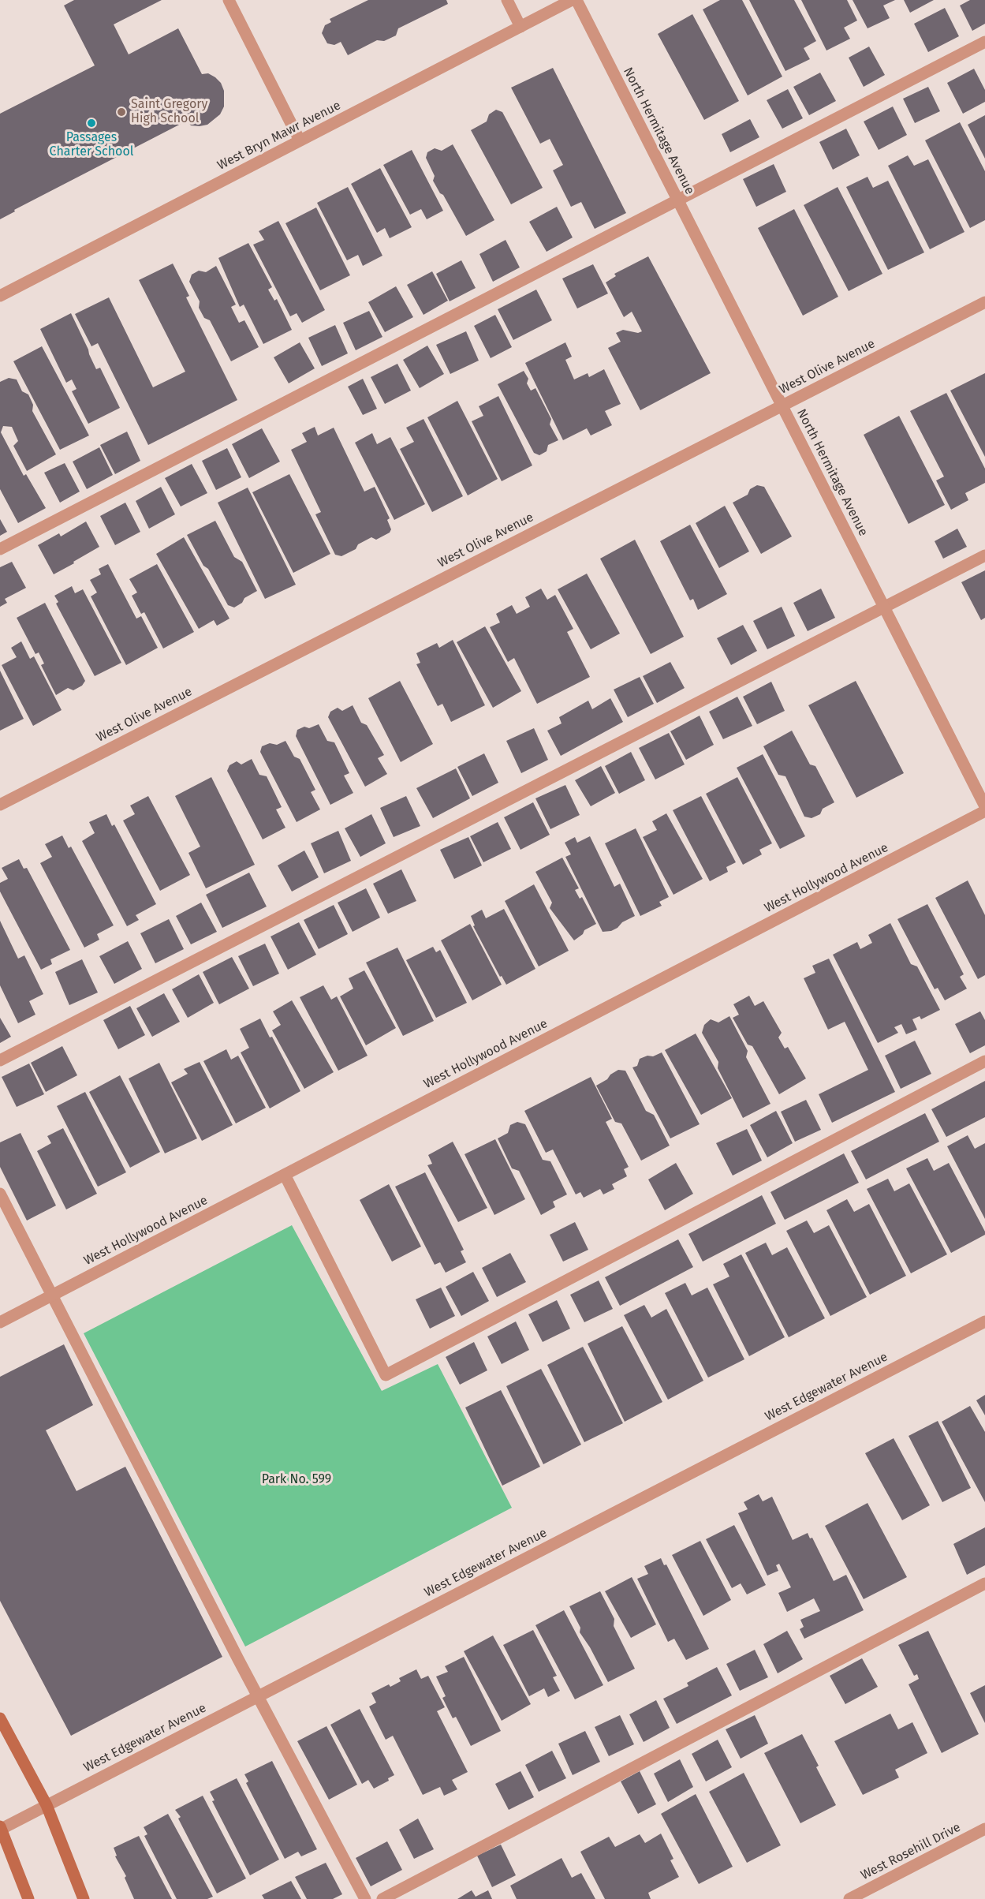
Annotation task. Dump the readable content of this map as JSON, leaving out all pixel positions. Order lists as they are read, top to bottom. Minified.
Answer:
{"streets":{"street":["North Hermitage Avenue","West Bryn Mawr Avenue","West Olive Avenue","West Hollywood Avenue","West Edgewater Avenue","West Rosehill Drive"]},"crossings":[["North Hermitage Avenue","West Olive Avenue"]],"parks":["Park No. 599"],"places":["Saint Gregory High School","Passages Charter School"]}
